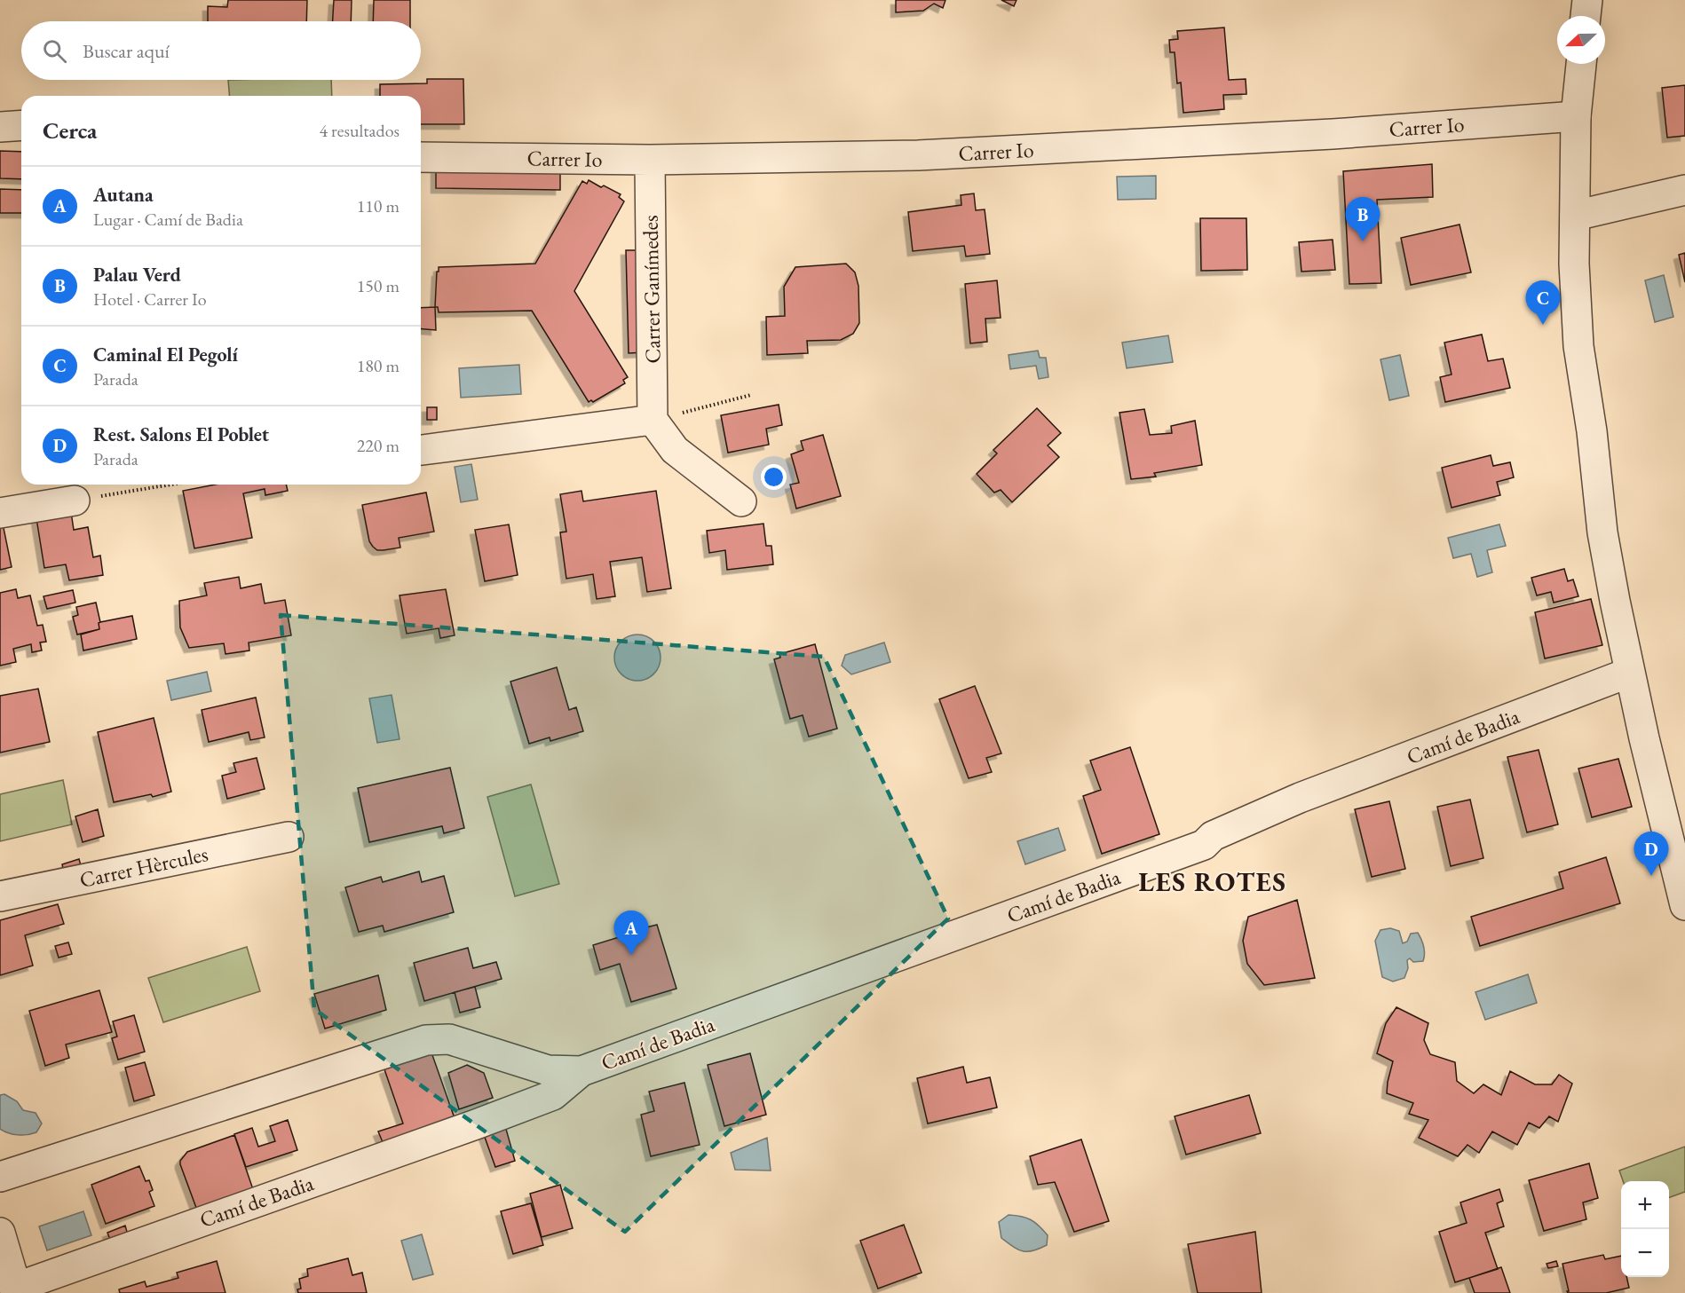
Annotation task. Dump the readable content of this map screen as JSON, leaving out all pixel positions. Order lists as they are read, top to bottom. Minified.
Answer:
{"streets":{"street":["Carrer Io","Carrer Ganímedes","Camí de Badia","Carrer Hèrcules"]},"crossings":[["Carrer Io","Carrer Ganímedes"]],"districts":["LES ROTES"],"north":"left","page":{"search":"Buscar aquí","heading":["Cerca","4 resultados"],"list":[{"mark":"A","name":"Autana","note":"Lugar · Camí de Badia","value":"110 m"},{"mark":"B","name":"Palau Verd","note":"Hotel · Carrer Io","value":"150 m"},{"mark":"C","name":"Caminal El Pegolí","note":"Parada","value":"180 m"},{"mark":"D","name":"Rest. Salons El Poblet","note":"Parada","value":"220 m"}],"pins":["B","C","D","A"],"map_buttons":["+","−"]}}
